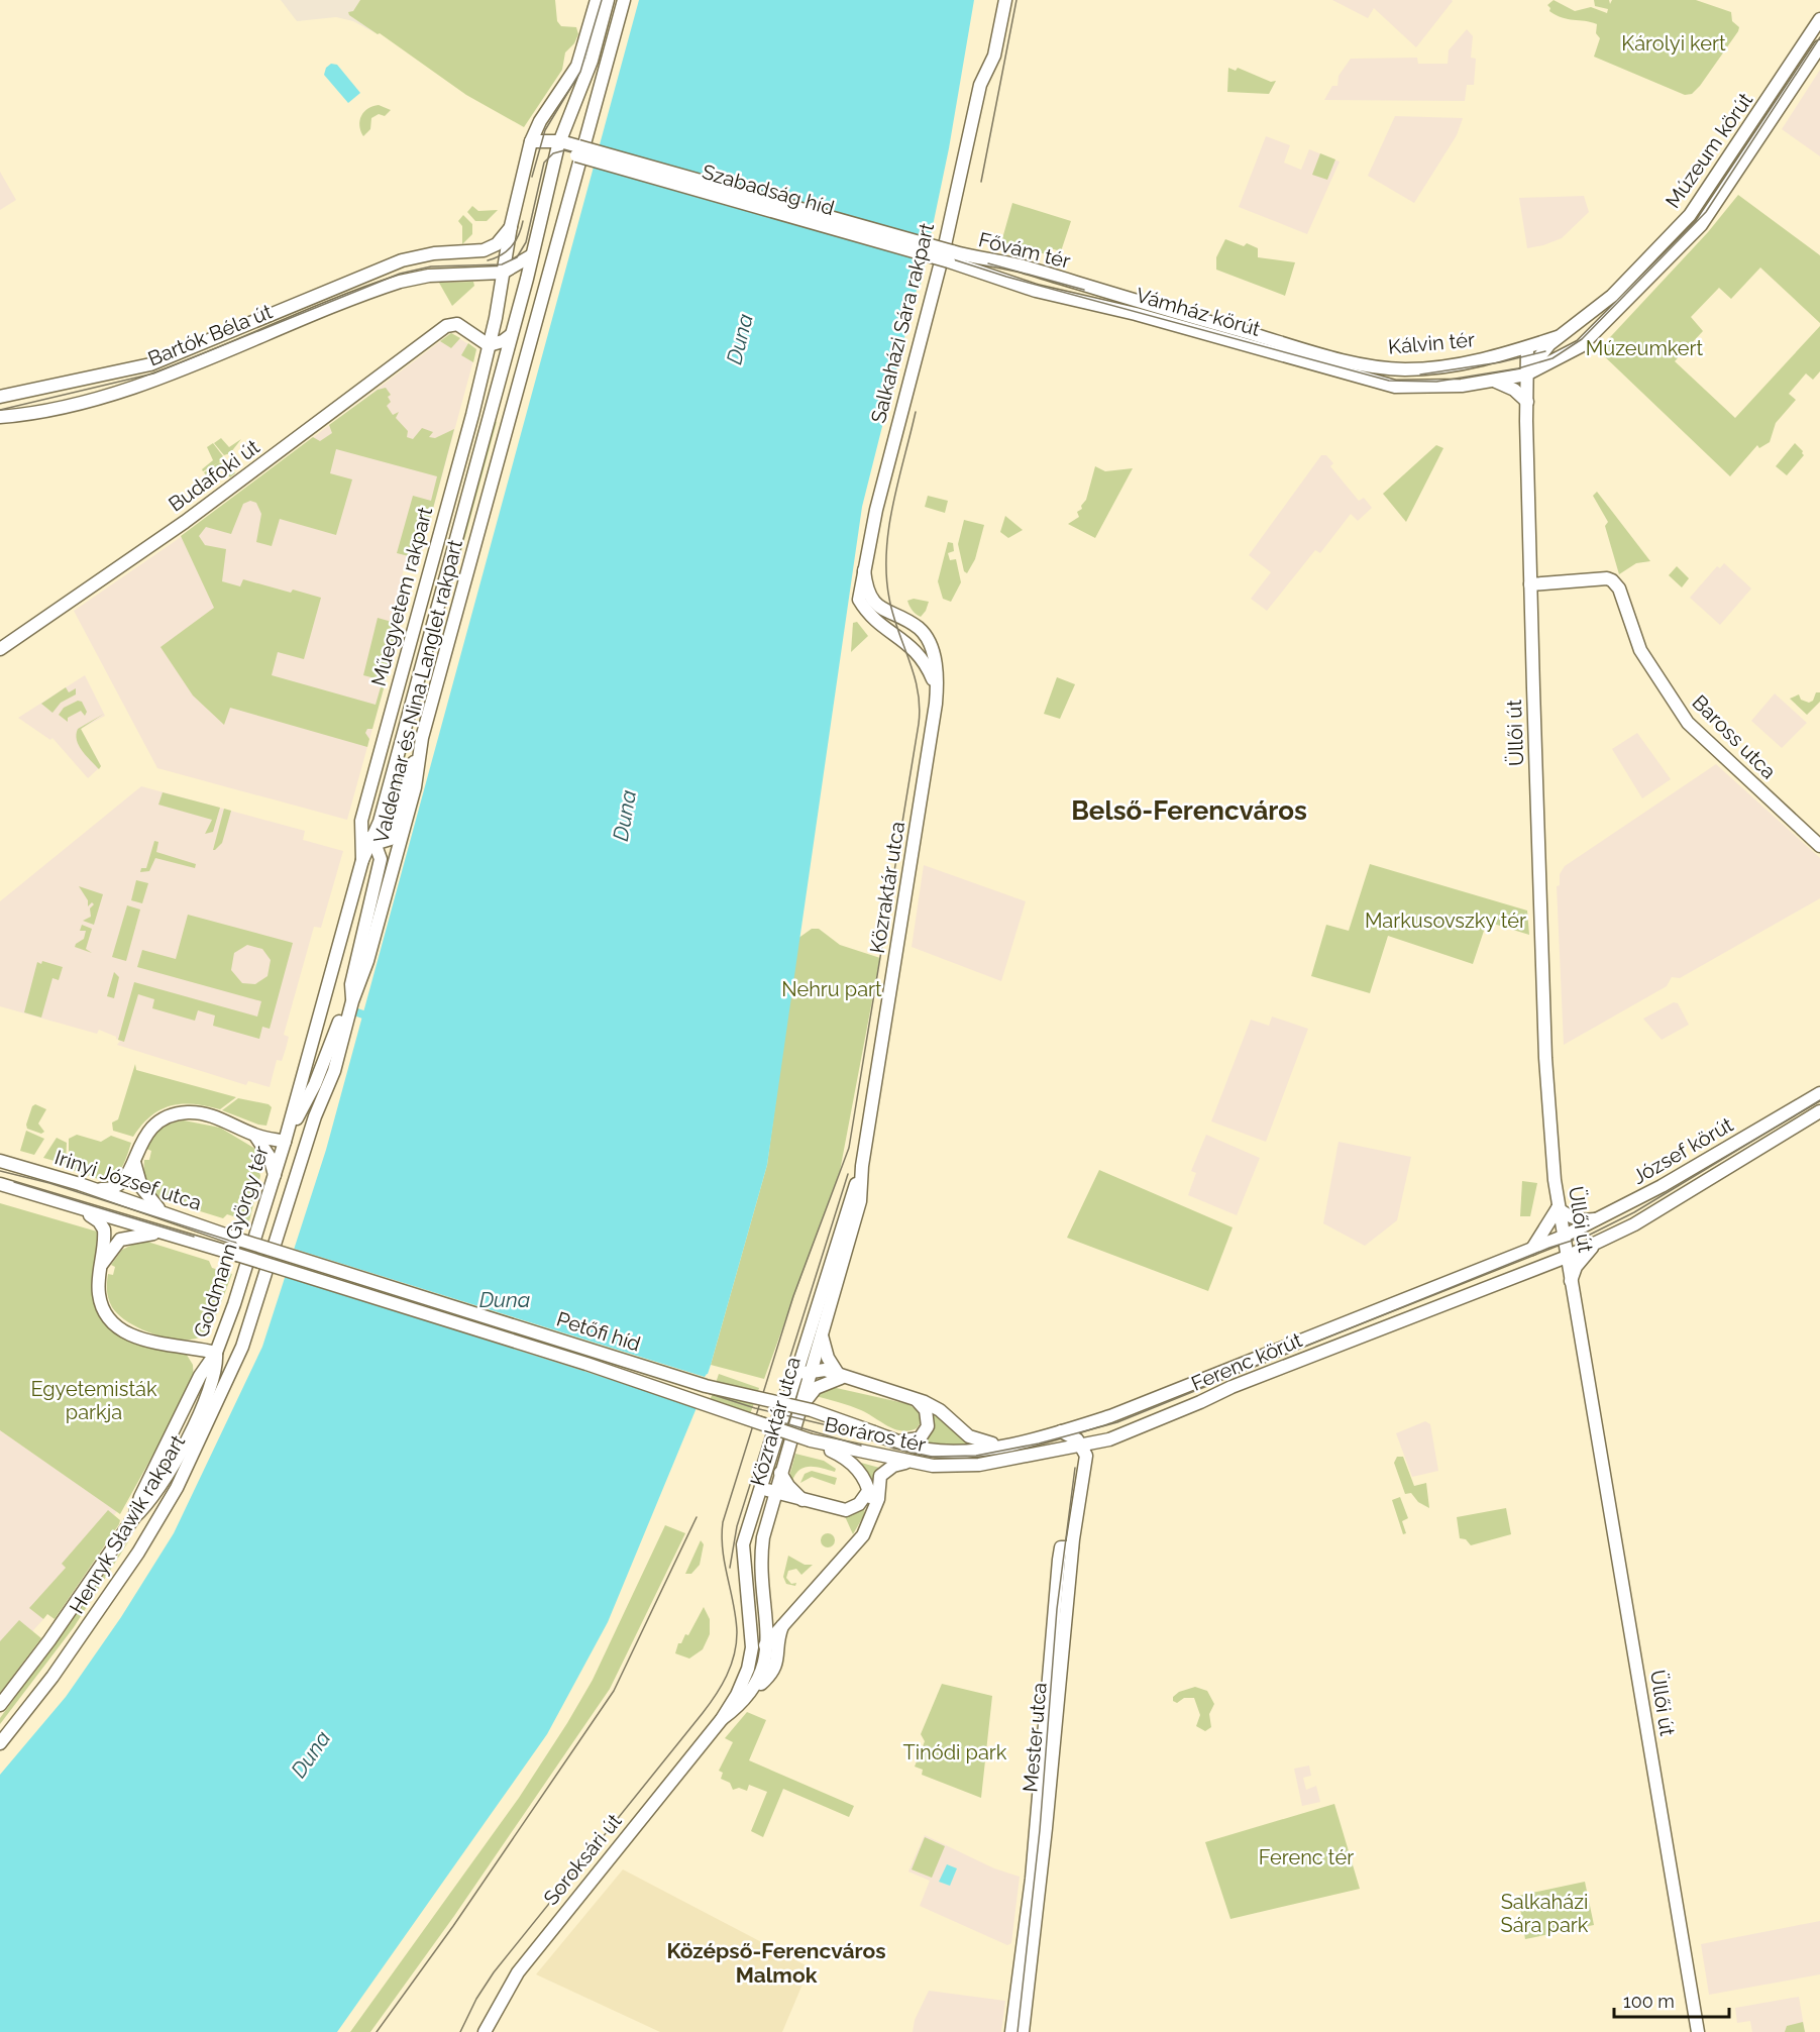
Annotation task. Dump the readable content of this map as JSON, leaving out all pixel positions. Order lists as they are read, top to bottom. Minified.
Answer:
{"streets":{"main road":["Múzeum körút","Szabadság híd","Fővám tér","Vámház körút","Salkaházi Sára rakpart","Bartók Béla út","Kálvin tér","Budafoki út","Műegyetem rakpart","Valdemar és Nina Langlet rakpart","Üllői út","Baross utca","Közraktár utca","József körút","Irinyi József utca","Goldmann György tér","Petőfi híd","Ferenc körút","Boráros tér","Henryk Sławik rakpart","Mester utca","Soroksári út"]},"crossings":[["Múzeum körút","Kálvin tér"],["Szabadság híd","Fővám tér"],["Szabadság híd","Műegyetem rakpart"],["Szabadság híd","Valdemar és Nina Langlet rakpart"],["Fővám tér","Vámház körút"],["Vámház körút","Kálvin tér"],["Salkaházi Sára rakpart","Közraktár utca"],["Bartók Béla út","Műegyetem rakpart"],["Kálvin tér","Üllői út"],["Műegyetem rakpart","Goldmann György tér"],["Valdemar és Nina Langlet rakpart","Henryk Sławik rakpart"],["Üllői út","Baross utca"],["Üllői út","József körút"],["Üllői út","Ferenc körút"],["Közraktár utca","Soroksári út"],["József körút","Ferenc körút"],["Irinyi József utca","Petőfi híd"],["Petőfi híd","Boráros tér"],["Ferenc körút","Boráros tér"],["Ferenc körút","Mester utca"]],"districts":["Belső-Ferencváros","Középső-Ferencváros Malmok"],"water":["Duna"],"parks":["Károlyi kert","Múzeumkert","Markusovszky tér","Nehru part","Egyetemisták parkja","Tinódi park","Ferenc tér","Salkaházi Sára park"],"scale_bar":"100 m"}
